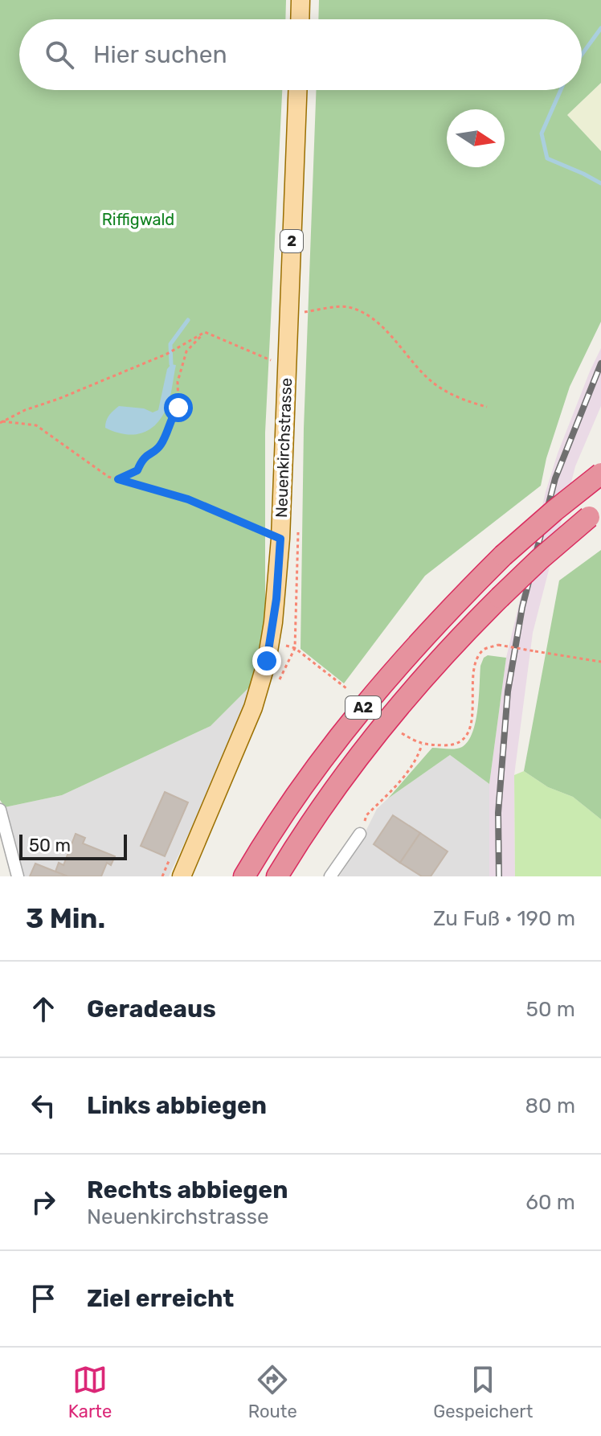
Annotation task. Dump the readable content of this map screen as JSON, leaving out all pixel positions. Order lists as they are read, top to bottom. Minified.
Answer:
{"streets":{"highway":["A2"],"main road":["2","Neuenkirchstrasse"]},"parks":["Riffigwald"],"scale_bar":"50 m","north":"right","page":{"search":"Hier suchen","scale":"50 m","heading":["3 Min.","Zu Fuß · 190 m"],"list":[["Geradeaus","50 m"],["Links abbiegen","80 m"],["Rechts abbiegen","Neuenkirchstrasse","60 m"],"Ziel erreicht"],"nav":["Karte","Route","Gespeichert"]}}
